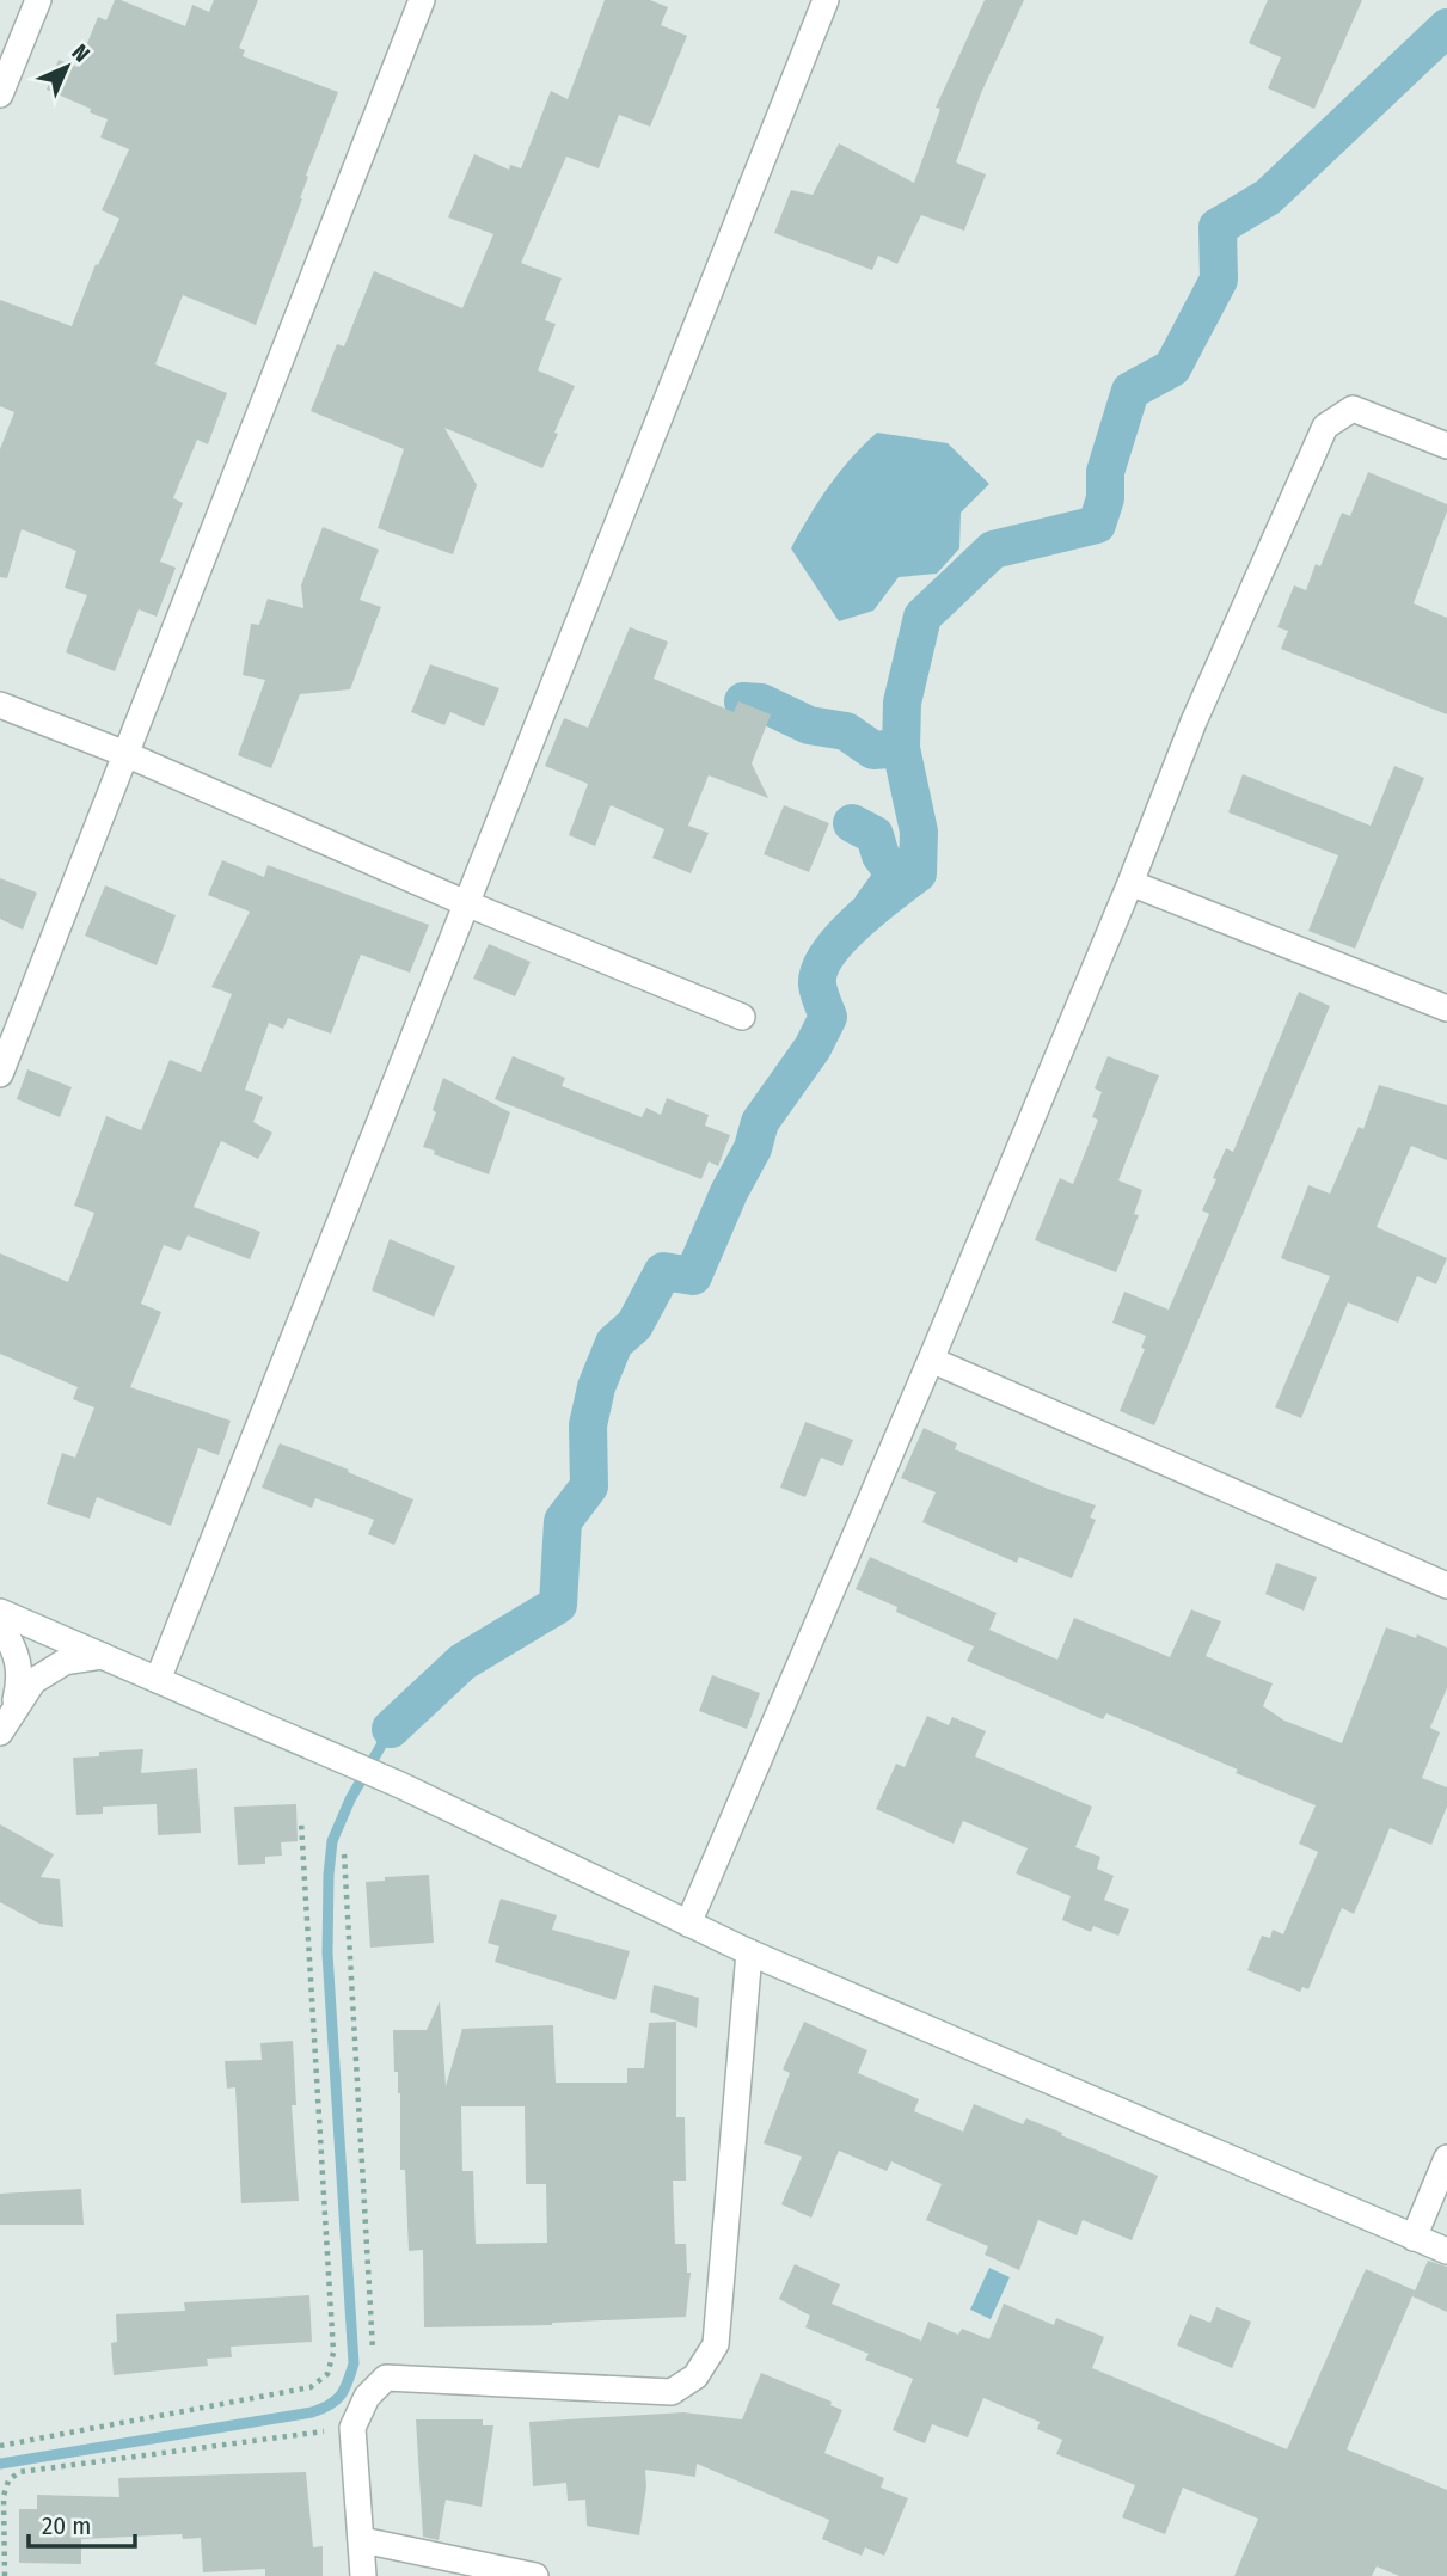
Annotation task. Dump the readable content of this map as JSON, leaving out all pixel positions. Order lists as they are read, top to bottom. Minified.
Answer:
{"scale_bar":"20 m","north":"top right"}
